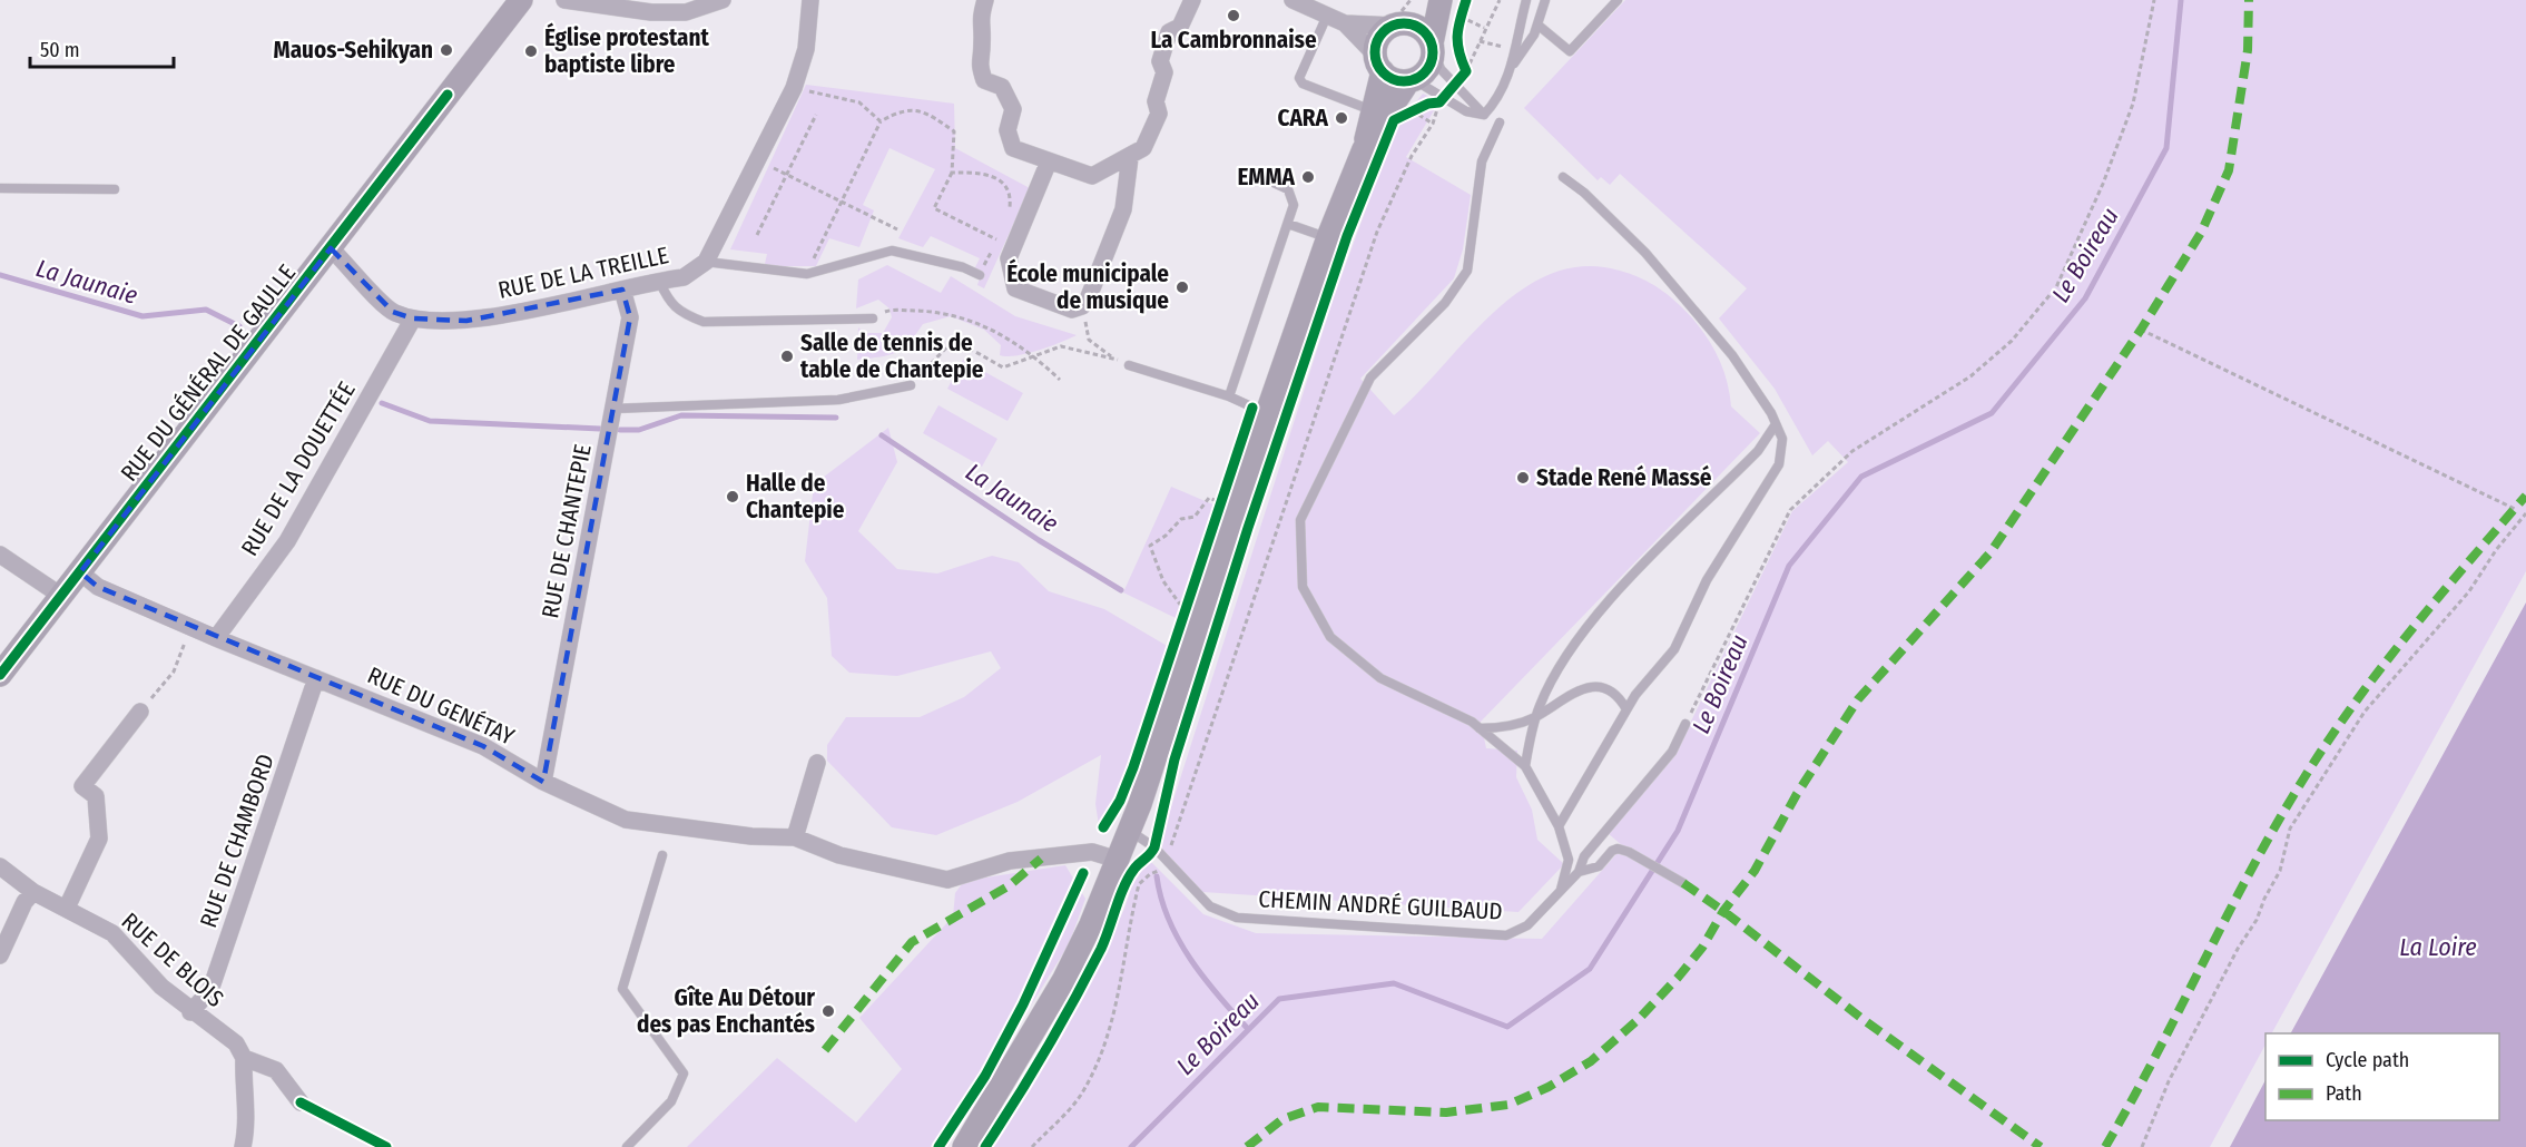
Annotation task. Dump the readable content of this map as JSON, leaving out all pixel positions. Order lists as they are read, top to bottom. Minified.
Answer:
{"streets":{"main road":["RUE DU GÉNÉRAL DE GAULLE"],"street":["RUE DE LA TREILLE","RUE DE LA DOUETTÉE","RUE DE CHANTEPIE","RUE DU GENÉTAY","RUE DE CHAMBORD","RUE DE BLOIS"],"lane":["CHEMIN ANDRÉ GUILBAUD"]},"crossings":[["RUE DE LA TREILLE","RUE DU GÉNÉRAL DE GAULLE"],["RUE DE LA TREILLE","RUE DE LA DOUETTÉE"],["RUE DE LA TREILLE","RUE DE CHANTEPIE"],["RUE DU GÉNÉRAL DE GAULLE","RUE DU GENÉTAY"],["RUE DE LA DOUETTÉE","RUE DU GENÉTAY"],["RUE DE CHANTEPIE","RUE DU GENÉTAY"],["RUE DU GENÉTAY","RUE DE CHAMBORD"],["RUE DE CHAMBORD","RUE DE BLOIS"]],"water":["Le Boireau","La Jaunaie","La Loire"],"places":["La Cambronnaise","Mauos-Sehikyan","Église protestant baptiste libre","CARA","EMMA","École municipale de musique","Salle de tennis de table de Chantepie","Stade René Massé","Halle de Chantepie","Gîte Au Détour des pas Enchantés"],"legend":["Cycle path","Path"],"scale_bar":"50 m"}
